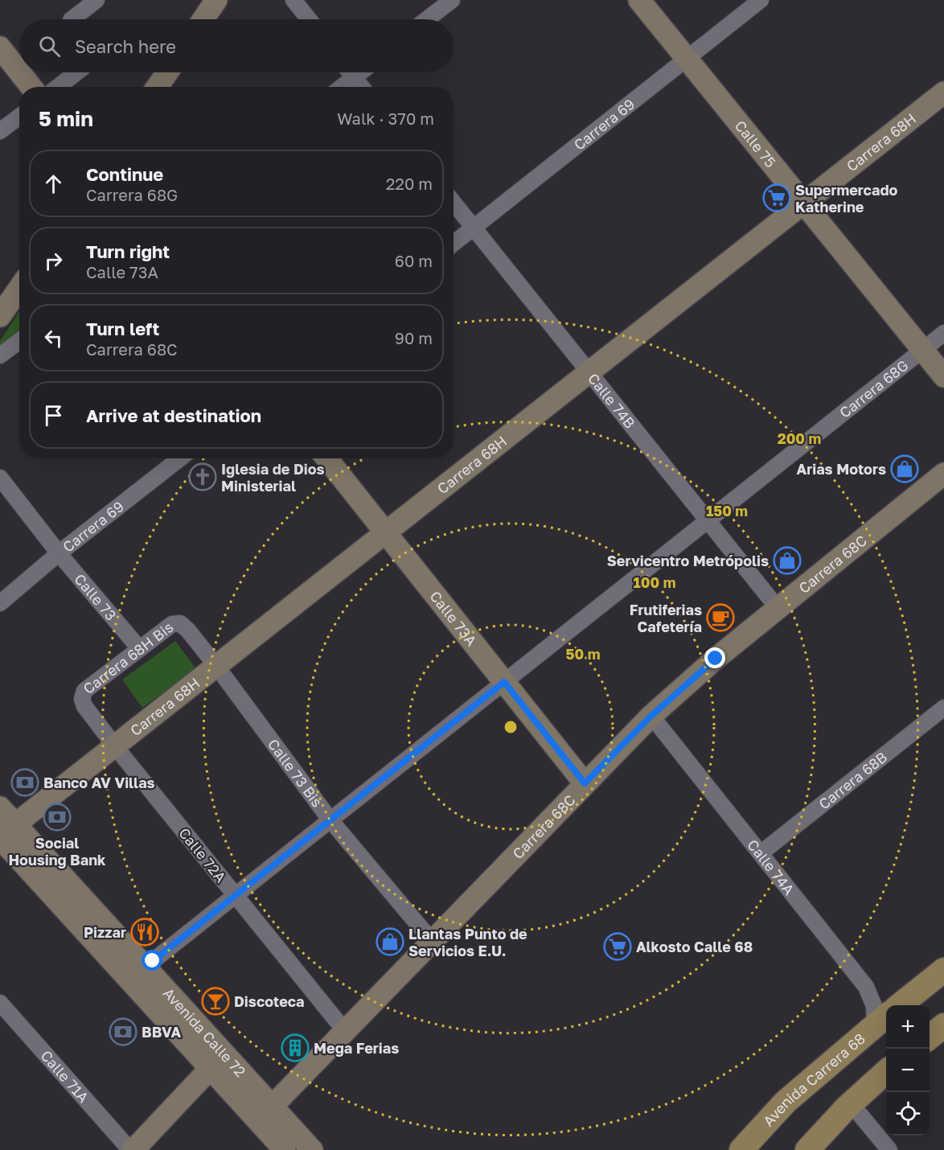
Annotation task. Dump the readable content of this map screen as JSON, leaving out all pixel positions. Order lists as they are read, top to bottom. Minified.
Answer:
{"streets":{"main road":["Avenida Carrera 68"],"street":["Carrera 69","Carrera 68H","Calle 75","Carrera 68G","Calle 74B","Carrera 68C","Calle 73","Calle 73A","Carrera 68H Bis","Calle 73 Bis","Carrera 68B","Calle 72A","Calle 74A","Avenida Calle 72","Calle 71A"]},"crossings":[["Carrera 69","Calle 75"],["Carrera 69","Calle 74B"],["Carrera 69","Calle 73"],["Carrera 68H","Calle 75"],["Carrera 68H","Calle 74B"],["Carrera 68H","Calle 73A"],["Carrera 68H","Calle 73 Bis"],["Carrera 68H","Calle 72A"],["Carrera 68H","Avenida Calle 72"],["Calle 75","Carrera 68G"],["Carrera 68G","Calle 74B"],["Carrera 68G","Calle 73A"],["Carrera 68G","Calle 73 Bis"],["Carrera 68G","Calle 72A"],["Carrera 68G","Avenida Calle 72"],["Calle 74B","Carrera 68C"],["Carrera 68C","Calle 73A"],["Carrera 68C","Calle 73 Bis"],["Carrera 68C","Calle 72A"],["Carrera 68C","Calle 74A"],["Carrera 68C","Avenida Calle 72"],["Calle 73","Carrera 68H Bis"],["Carrera 68H Bis","Calle 73 Bis"],["Carrera 68H Bis","Calle 72A"],["Carrera 68B","Calle 74A"],["Calle 74A","Avenida Carrera 68"]],"places":{"supermarket":["Supermercado Katherine","Alkosto Calle 68"],"shop":["Arias Motors","Servicentro Metrópolis","Llantas Punto de Servicios E.U."],"church":["Iglesia de Dios Ministerial"],"cafe":["Frutiferias Cafetería"],"bank":["Banco AV Villas","Social Housing Bank","BBVA"],"restaurant":["Pizzar"],"bar":["Discoteca"],"building":["Mega Ferias"]},"page":{"search":"Search here","heading":["5 min","Walk · 370 m"],"list":[["Continue","Carrera 68G","220 m"],["Turn right","Calle 73A","60 m"],["Turn left","Carrera 68C","90 m"],"Arrive at destination"],"map_buttons":["+","−"]},"rings":["200 m","150 m","100 m","50 m"]}
